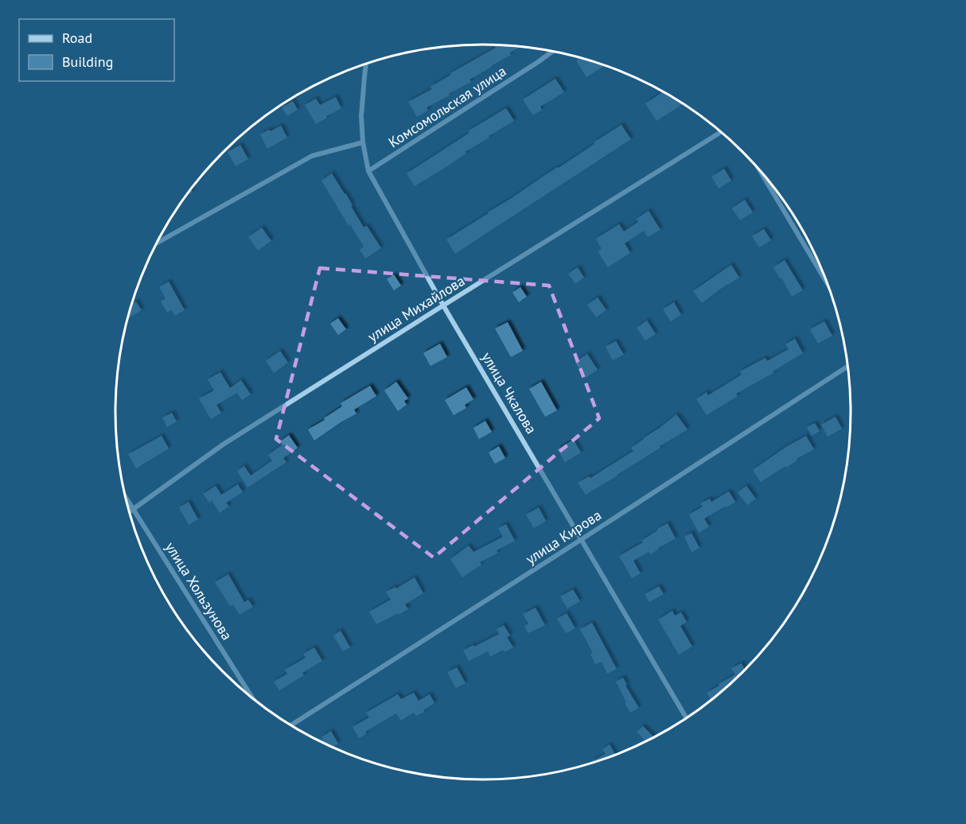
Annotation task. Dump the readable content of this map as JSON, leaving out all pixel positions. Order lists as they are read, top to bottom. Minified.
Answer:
{"streets":{"street":["Комсомольская улица","улица Михайлова","улица Чкалова","улица Кирова","улица Хользунова"]},"crossings":[["Комсомольская улица","улица Чкалова"],["улица Михайлова","улица Чкалова"],["улица Михайлова","улица Хользунова"],["улица Чкалова","улица Кирова"]],"legend":["Road","Building"]}
